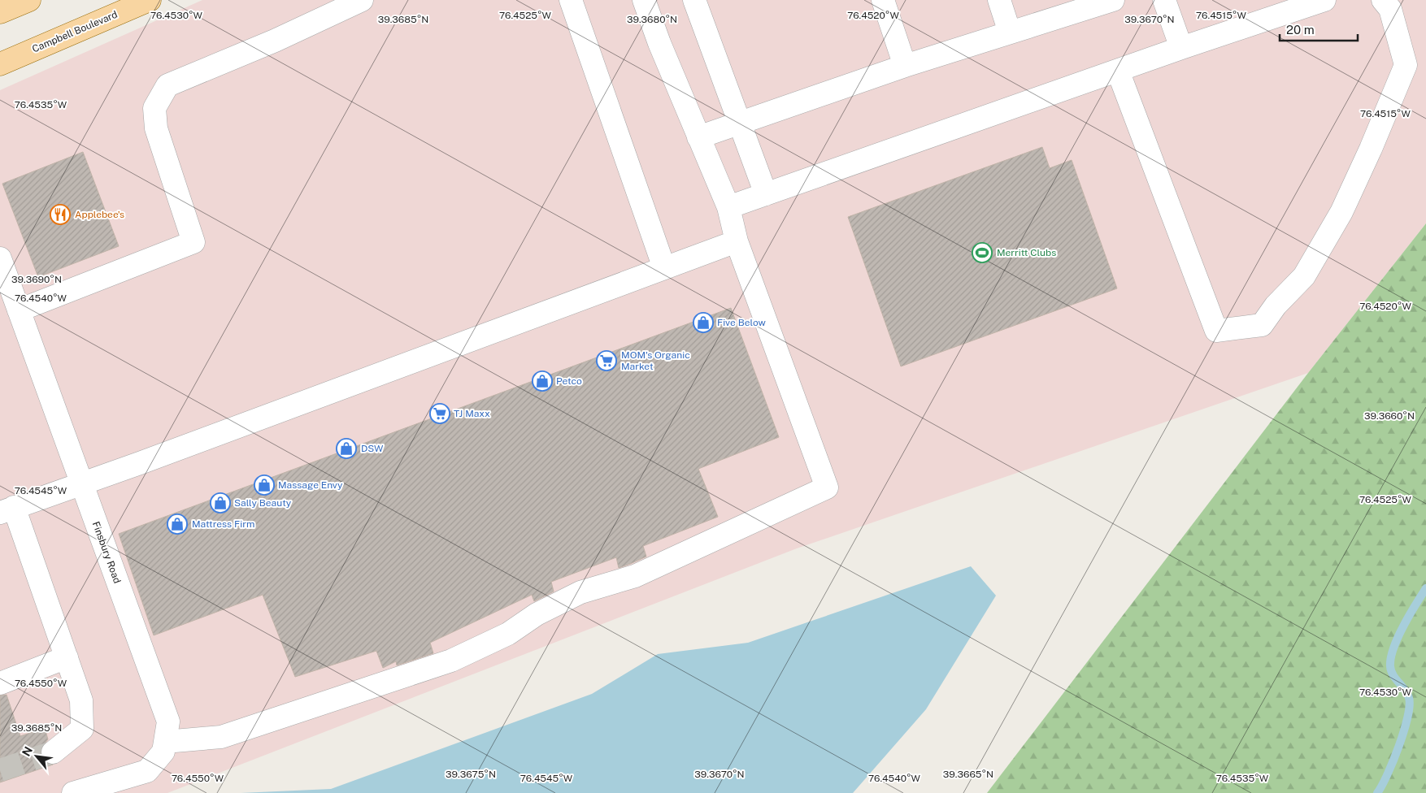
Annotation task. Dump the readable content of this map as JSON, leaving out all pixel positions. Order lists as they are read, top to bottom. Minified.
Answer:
{"streets":{"main road":["Campbell Boulevard"],"street":["Finsbury Road"]},"places":{"restaurant":["Applebee's"],"sports":["Merritt Clubs"],"shop":["Five Below","Petco","DSW","Massage Envy","Sally Beauty","Mattress Firm"],"supermarket":["MOM's Organic Market","TJ Maxx"]},"scale_bar":"20 m","north":"top left","coordinates":["76.4515°W","76.4530°W","76.4525°W","76.4520°W","39.3685°N","39.3680°N","39.3670°N","76.4535°W","39.3690°N","76.4540°W","39.3660°N","76.4545°W","76.4550°W","39.3675°N","39.3665°N"]}
